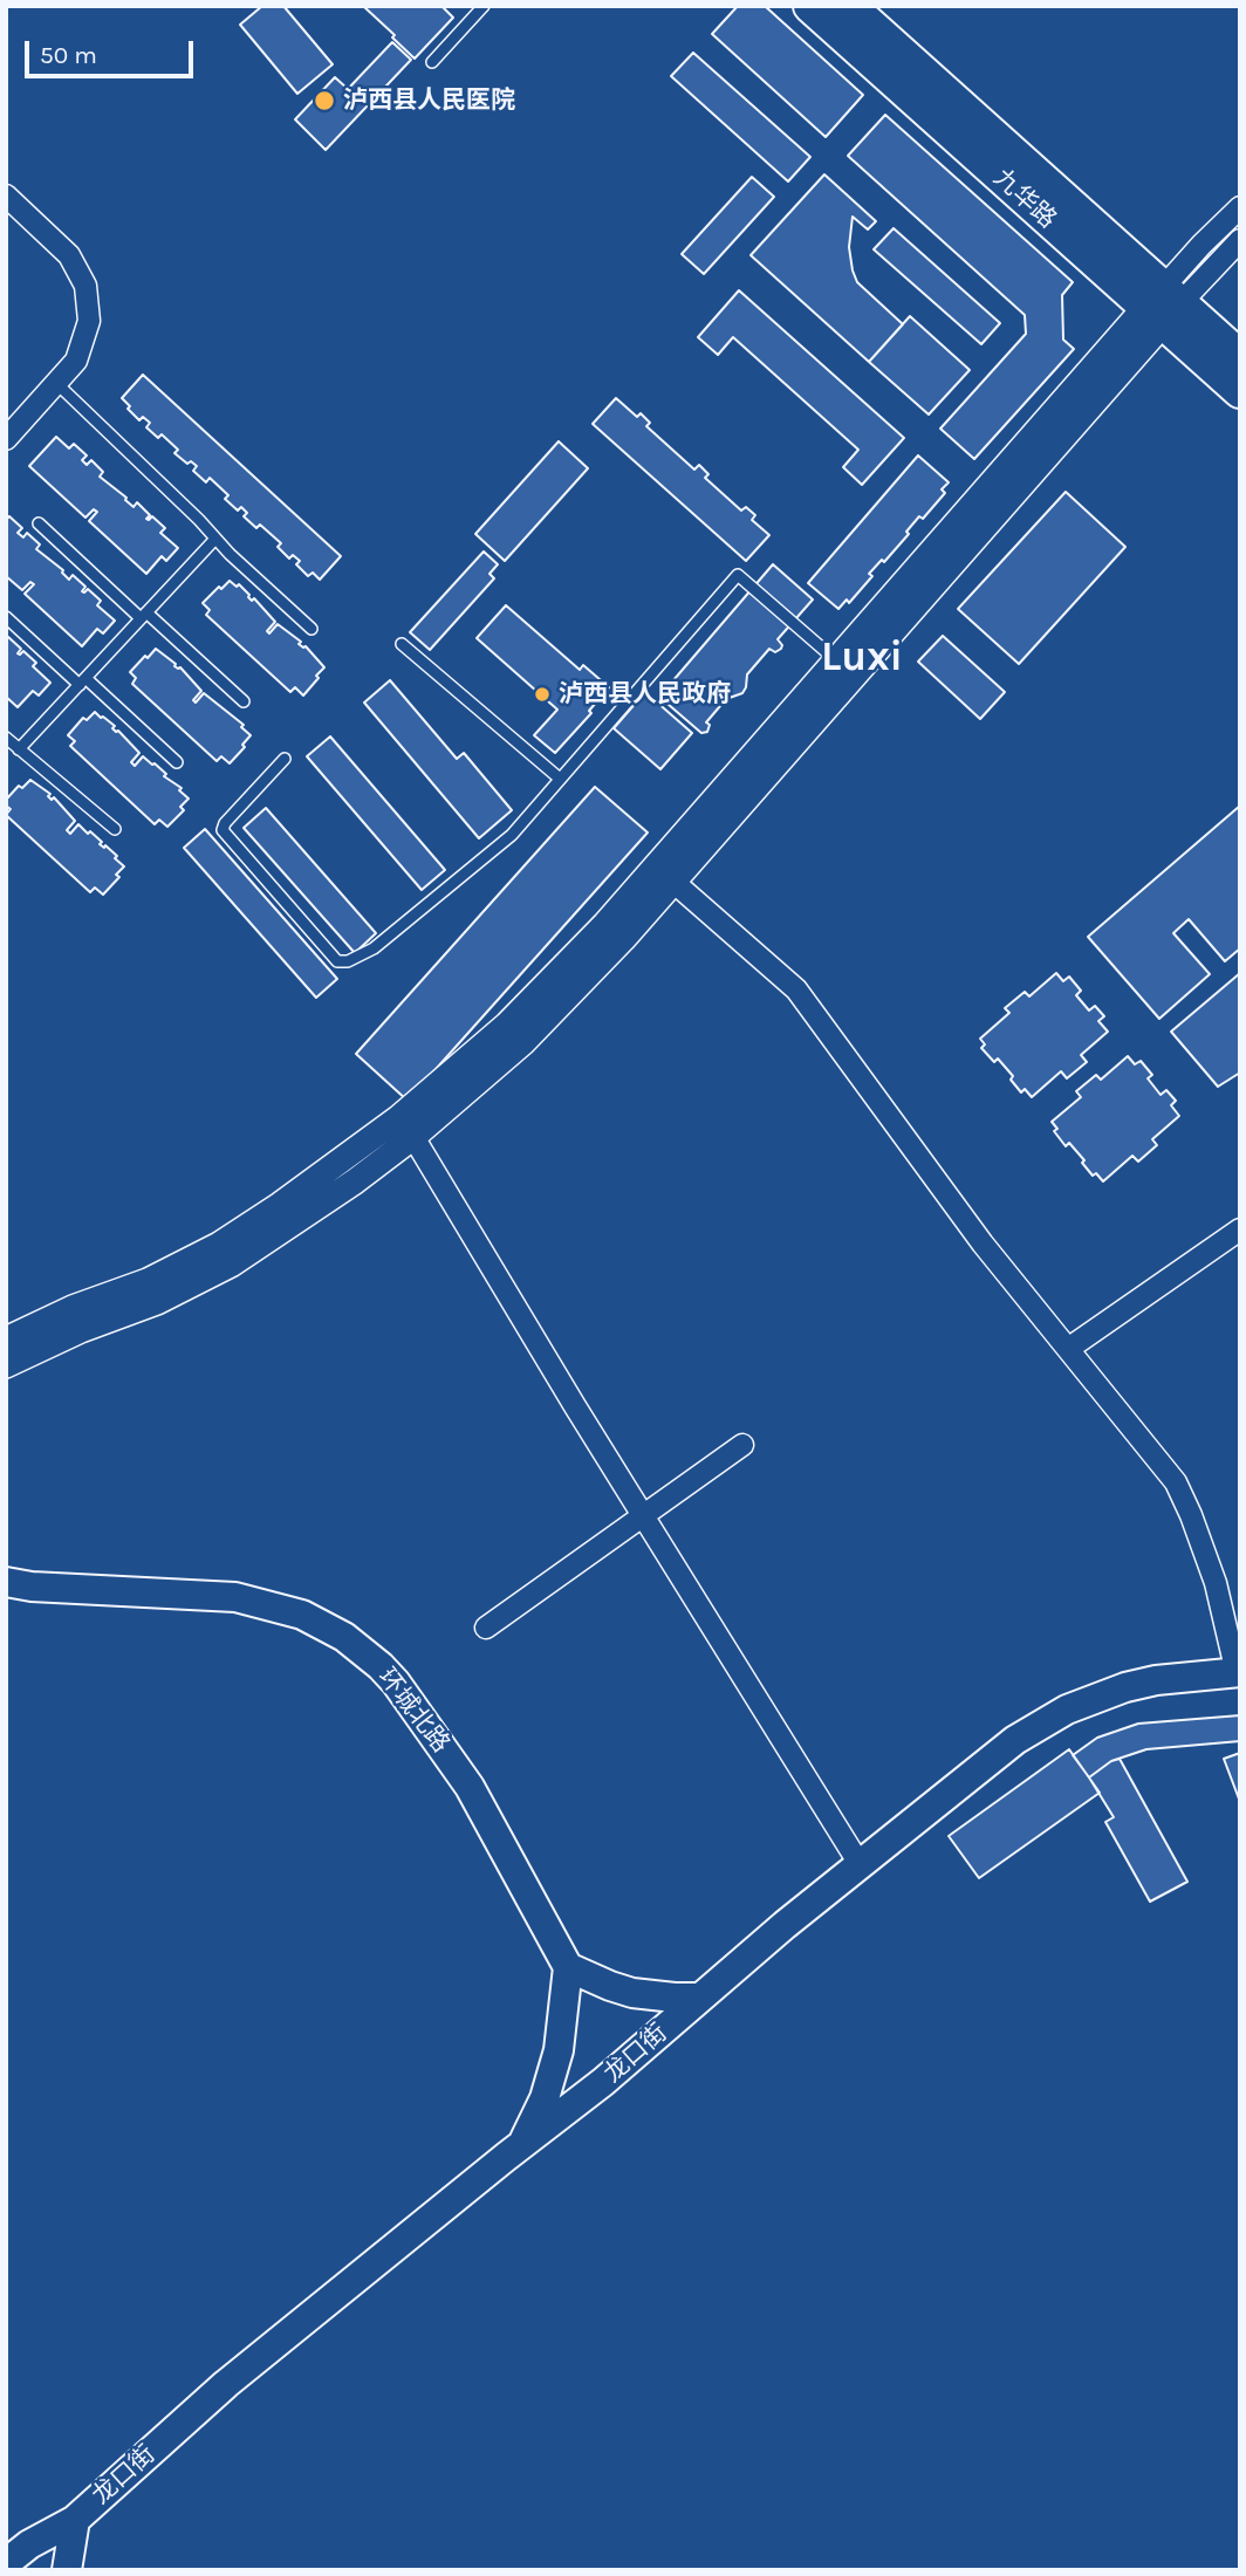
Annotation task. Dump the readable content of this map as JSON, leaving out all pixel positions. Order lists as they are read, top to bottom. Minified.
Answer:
{"streets":{"highway":["九华路"],"main road":["环城北路","龙口街"]},"districts":["Luxi"],"places":["泸西县人民医院","泸西县人民政府"],"scale_bar":"50 m"}
